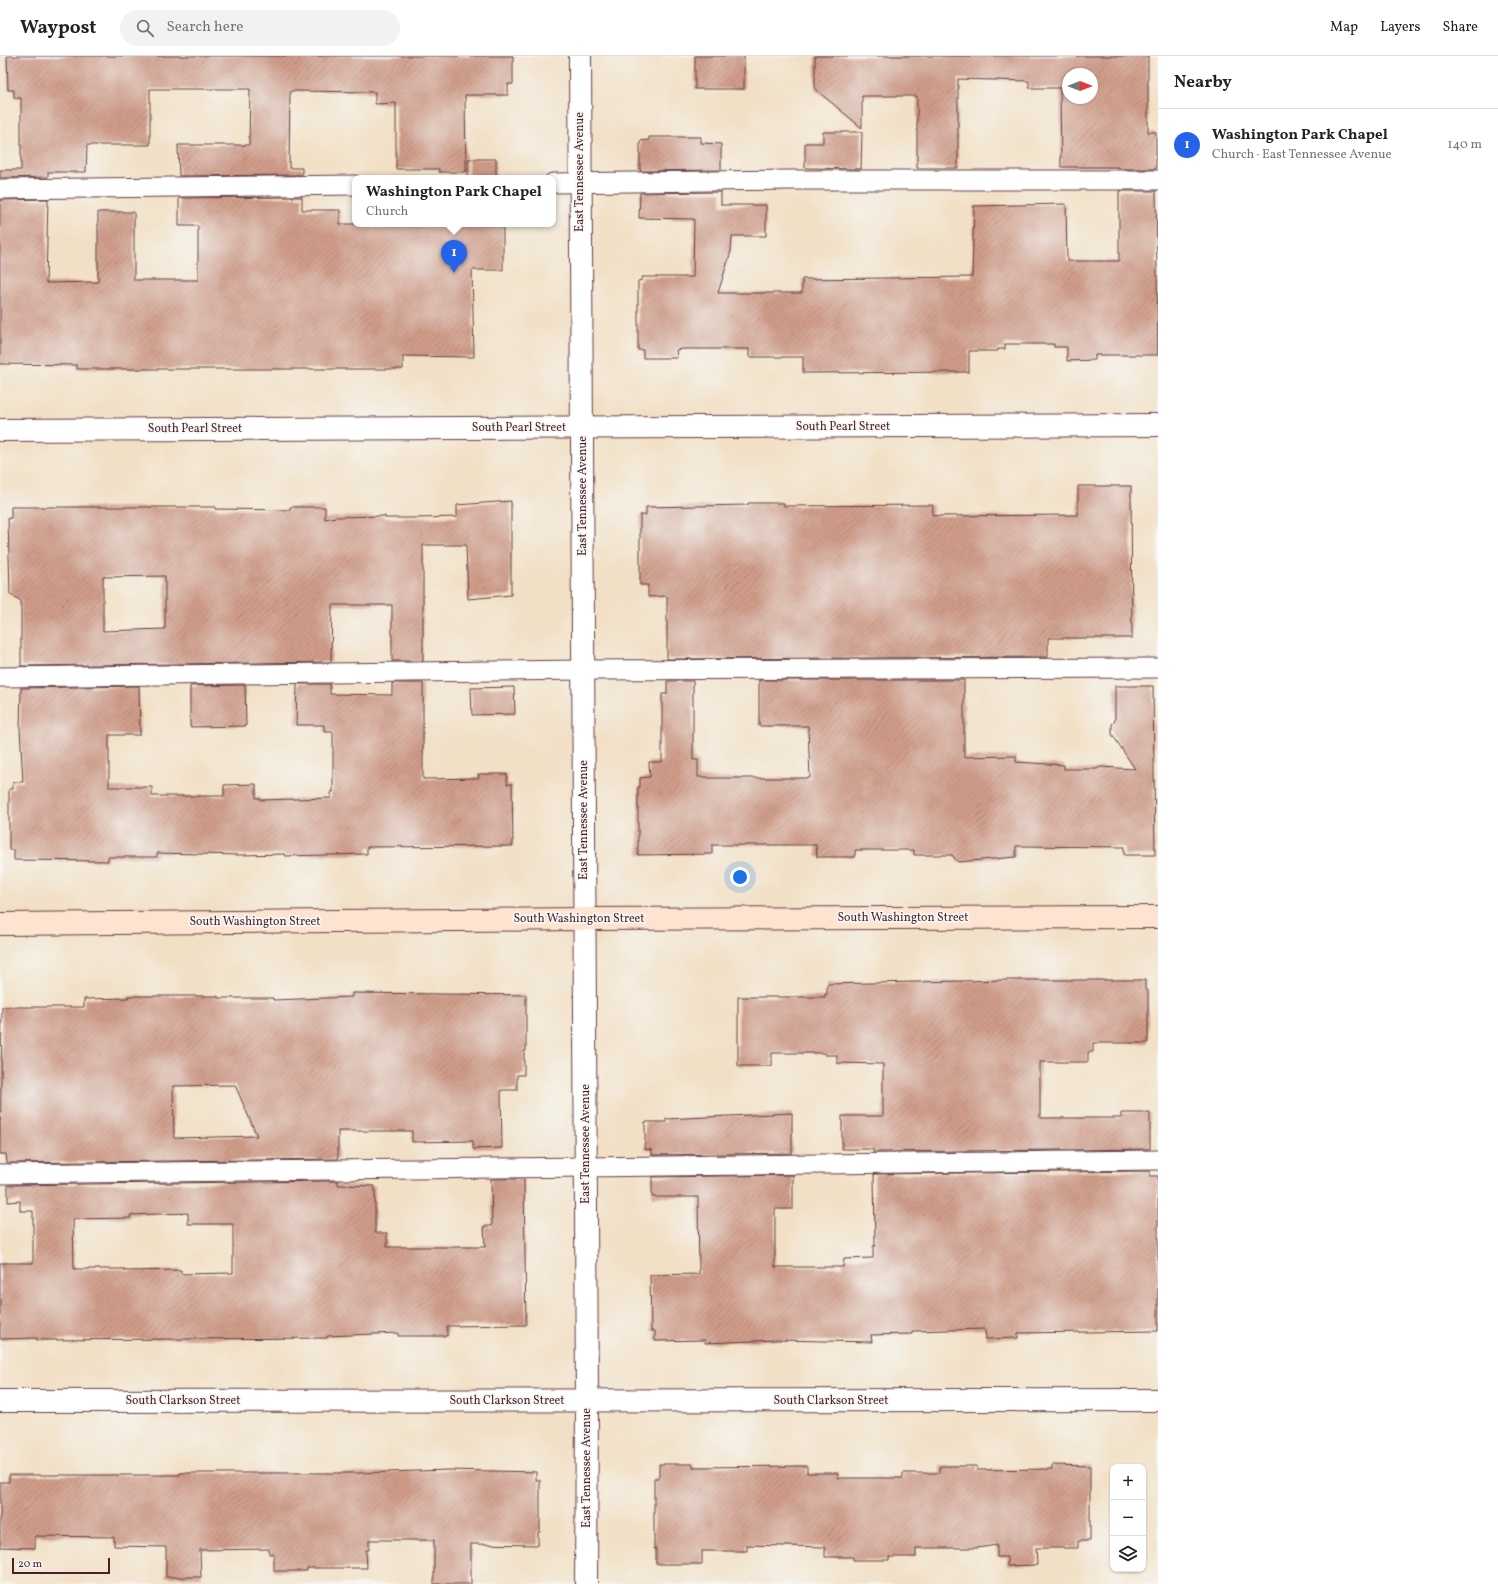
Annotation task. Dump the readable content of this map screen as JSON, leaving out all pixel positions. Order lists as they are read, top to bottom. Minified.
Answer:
{"streets":{"street":["East Tennessee Avenue","South Pearl Street","South Washington Street","South Clarkson Street"]},"crossings":[["East Tennessee Avenue","South Pearl Street"],["East Tennessee Avenue","South Washington Street"],["East Tennessee Avenue","South Clarkson Street"]],"scale_bar":"20 m","north":"right","page":{"header":"Waypost","search":"Search here","nav":["Map","Layers","Share"],"heading":"Nearby","list":[{"mark":"1","name":"Washington Park Chapel","note":"Church · East Tennessee Avenue","value":"140 m"}],"popup":["Washington Park Chapel","Church"],"pins":"1","map_buttons":["+","−"],"scale":"20 m"}}
